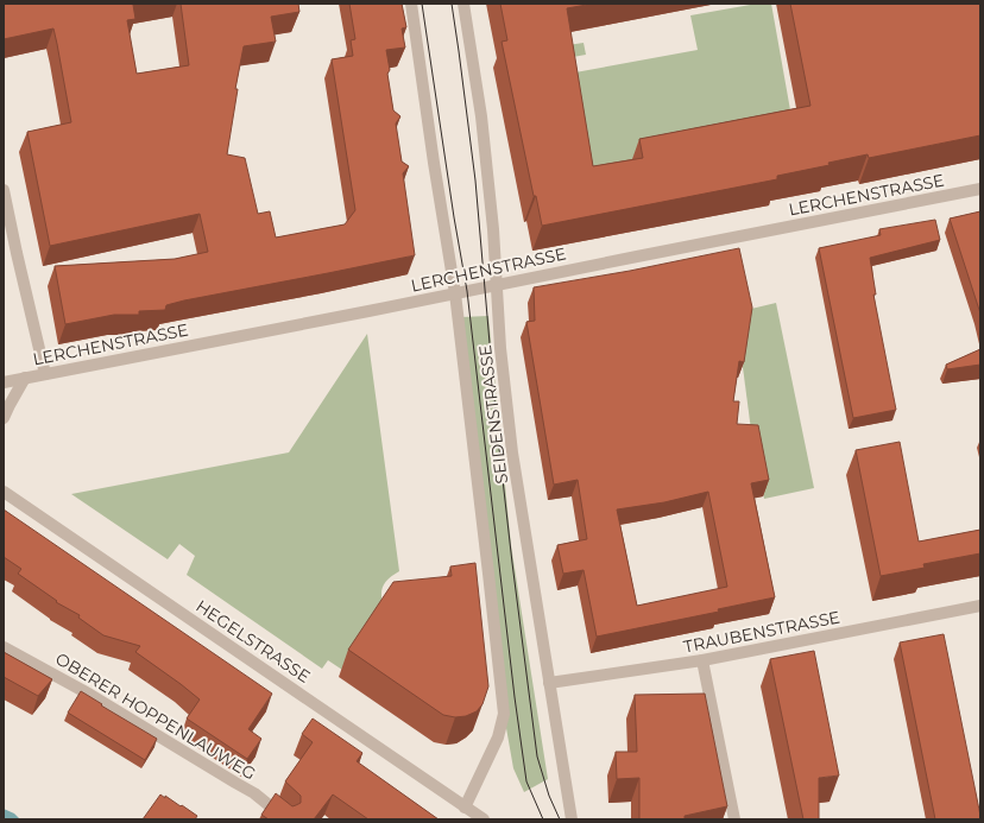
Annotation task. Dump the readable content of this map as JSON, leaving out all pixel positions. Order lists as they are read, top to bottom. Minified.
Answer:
{"streets":{"street":["LERCHENSTRASSE","SEIDENSTRASSE","TRAUBENSTRASSE","HEGELSTRASSE","OBERER HOPPENLAUWEG"]},"crossings":[["LERCHENSTRASSE","SEIDENSTRASSE"],["SEIDENSTRASSE","TRAUBENSTRASSE"],["SEIDENSTRASSE","HEGELSTRASSE"]]}
